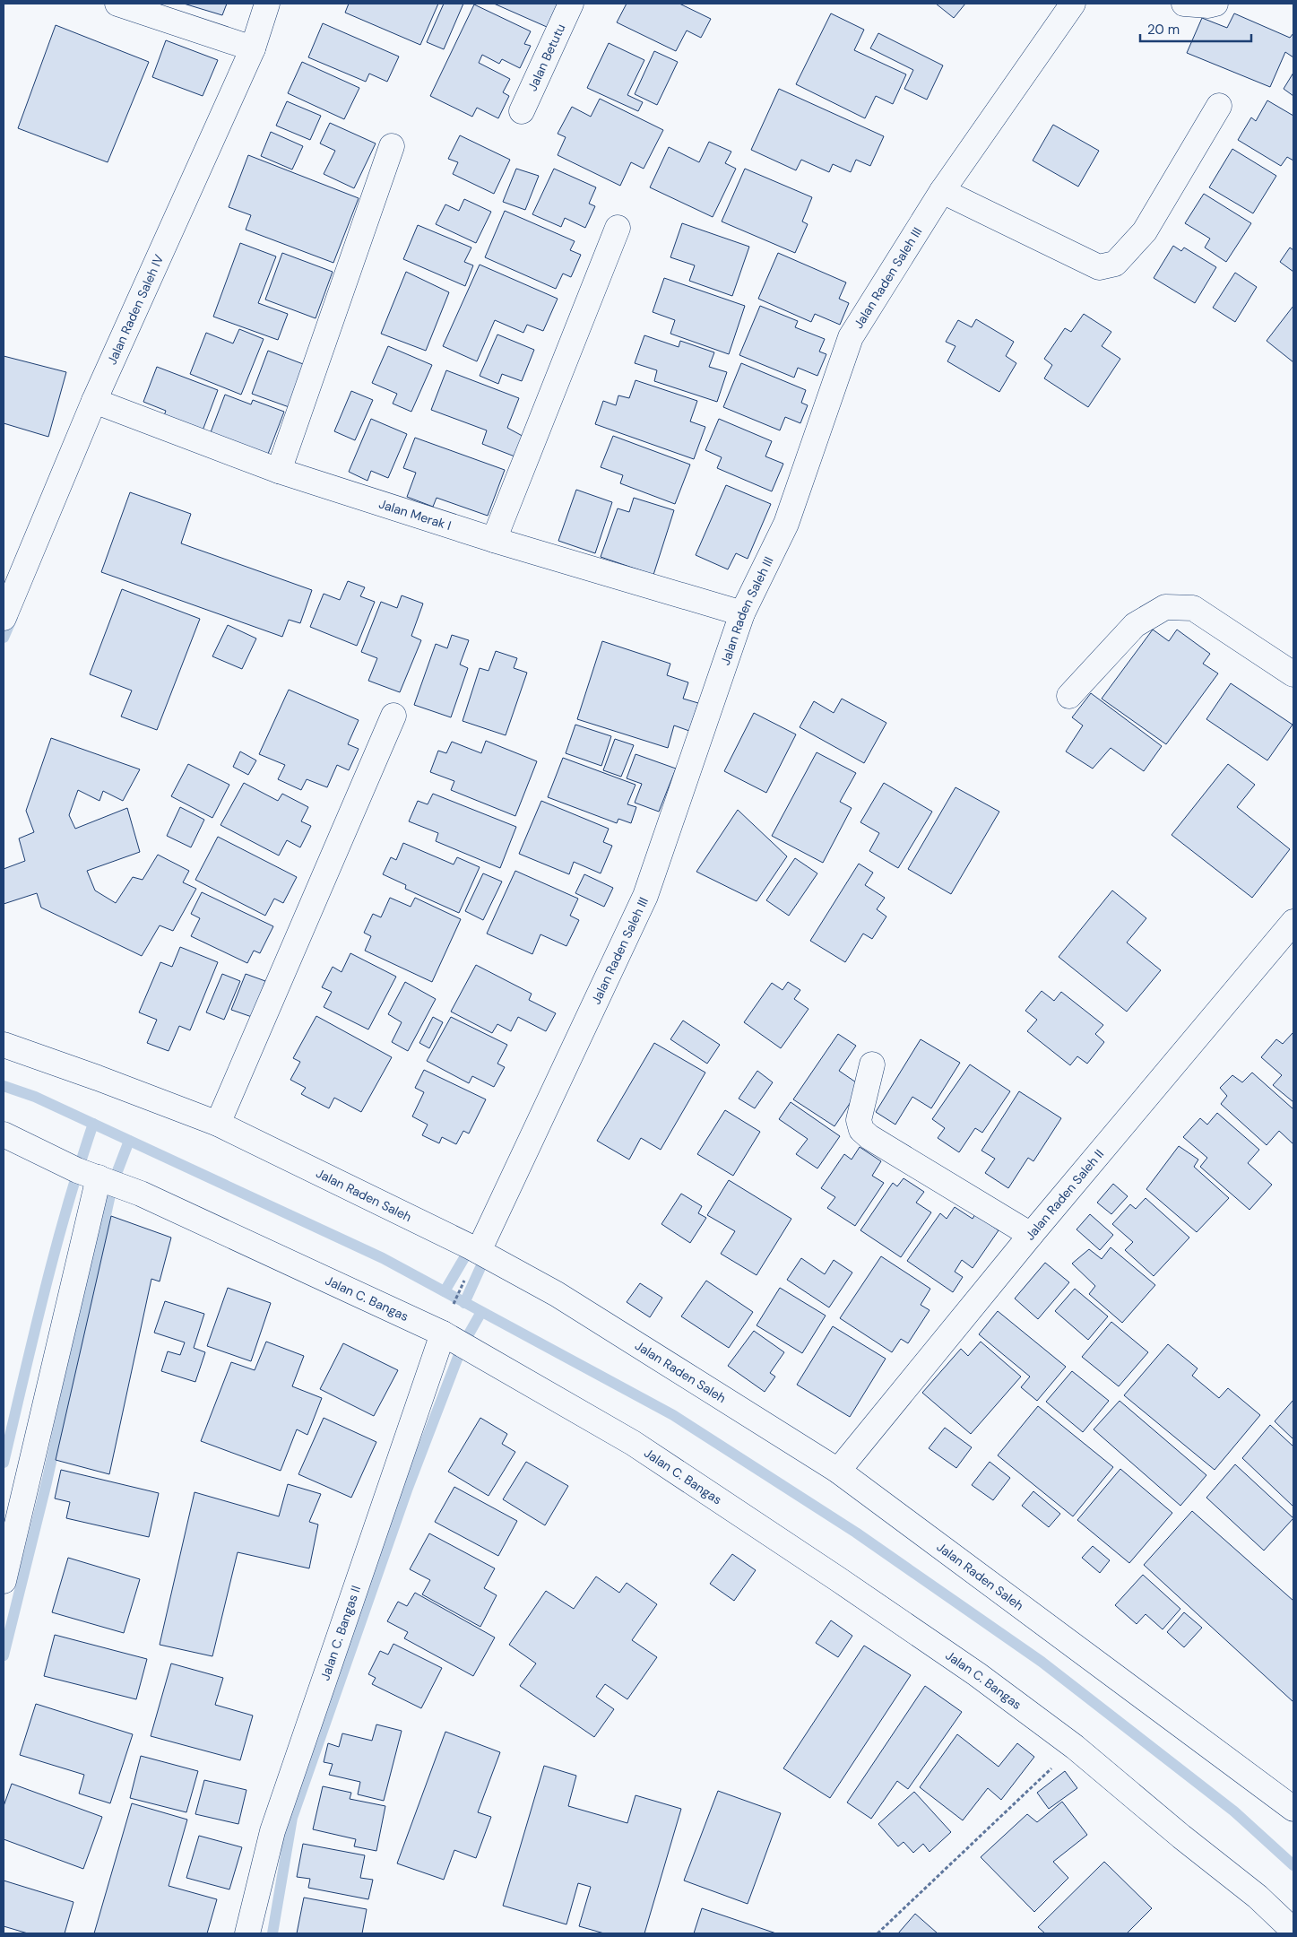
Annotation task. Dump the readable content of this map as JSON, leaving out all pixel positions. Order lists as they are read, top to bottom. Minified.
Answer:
{"streets":{"street":["Jalan Betutu","Jalan Raden Saleh III","Jalan Raden Saleh IV","Jalan Merak I","Jalan Raden Saleh","Jalan Raden Saleh II","Jalan C. Bangas","Jalan C. Bangas II"]},"crossings":[["Jalan Raden Saleh III","Jalan Merak I"],["Jalan Raden Saleh III","Jalan Raden Saleh"],["Jalan Raden Saleh IV","Jalan Merak I"],["Jalan Raden Saleh","Jalan Raden Saleh II"],["Jalan C. Bangas","Jalan C. Bangas II"]],"scale_bar":"20 m"}
